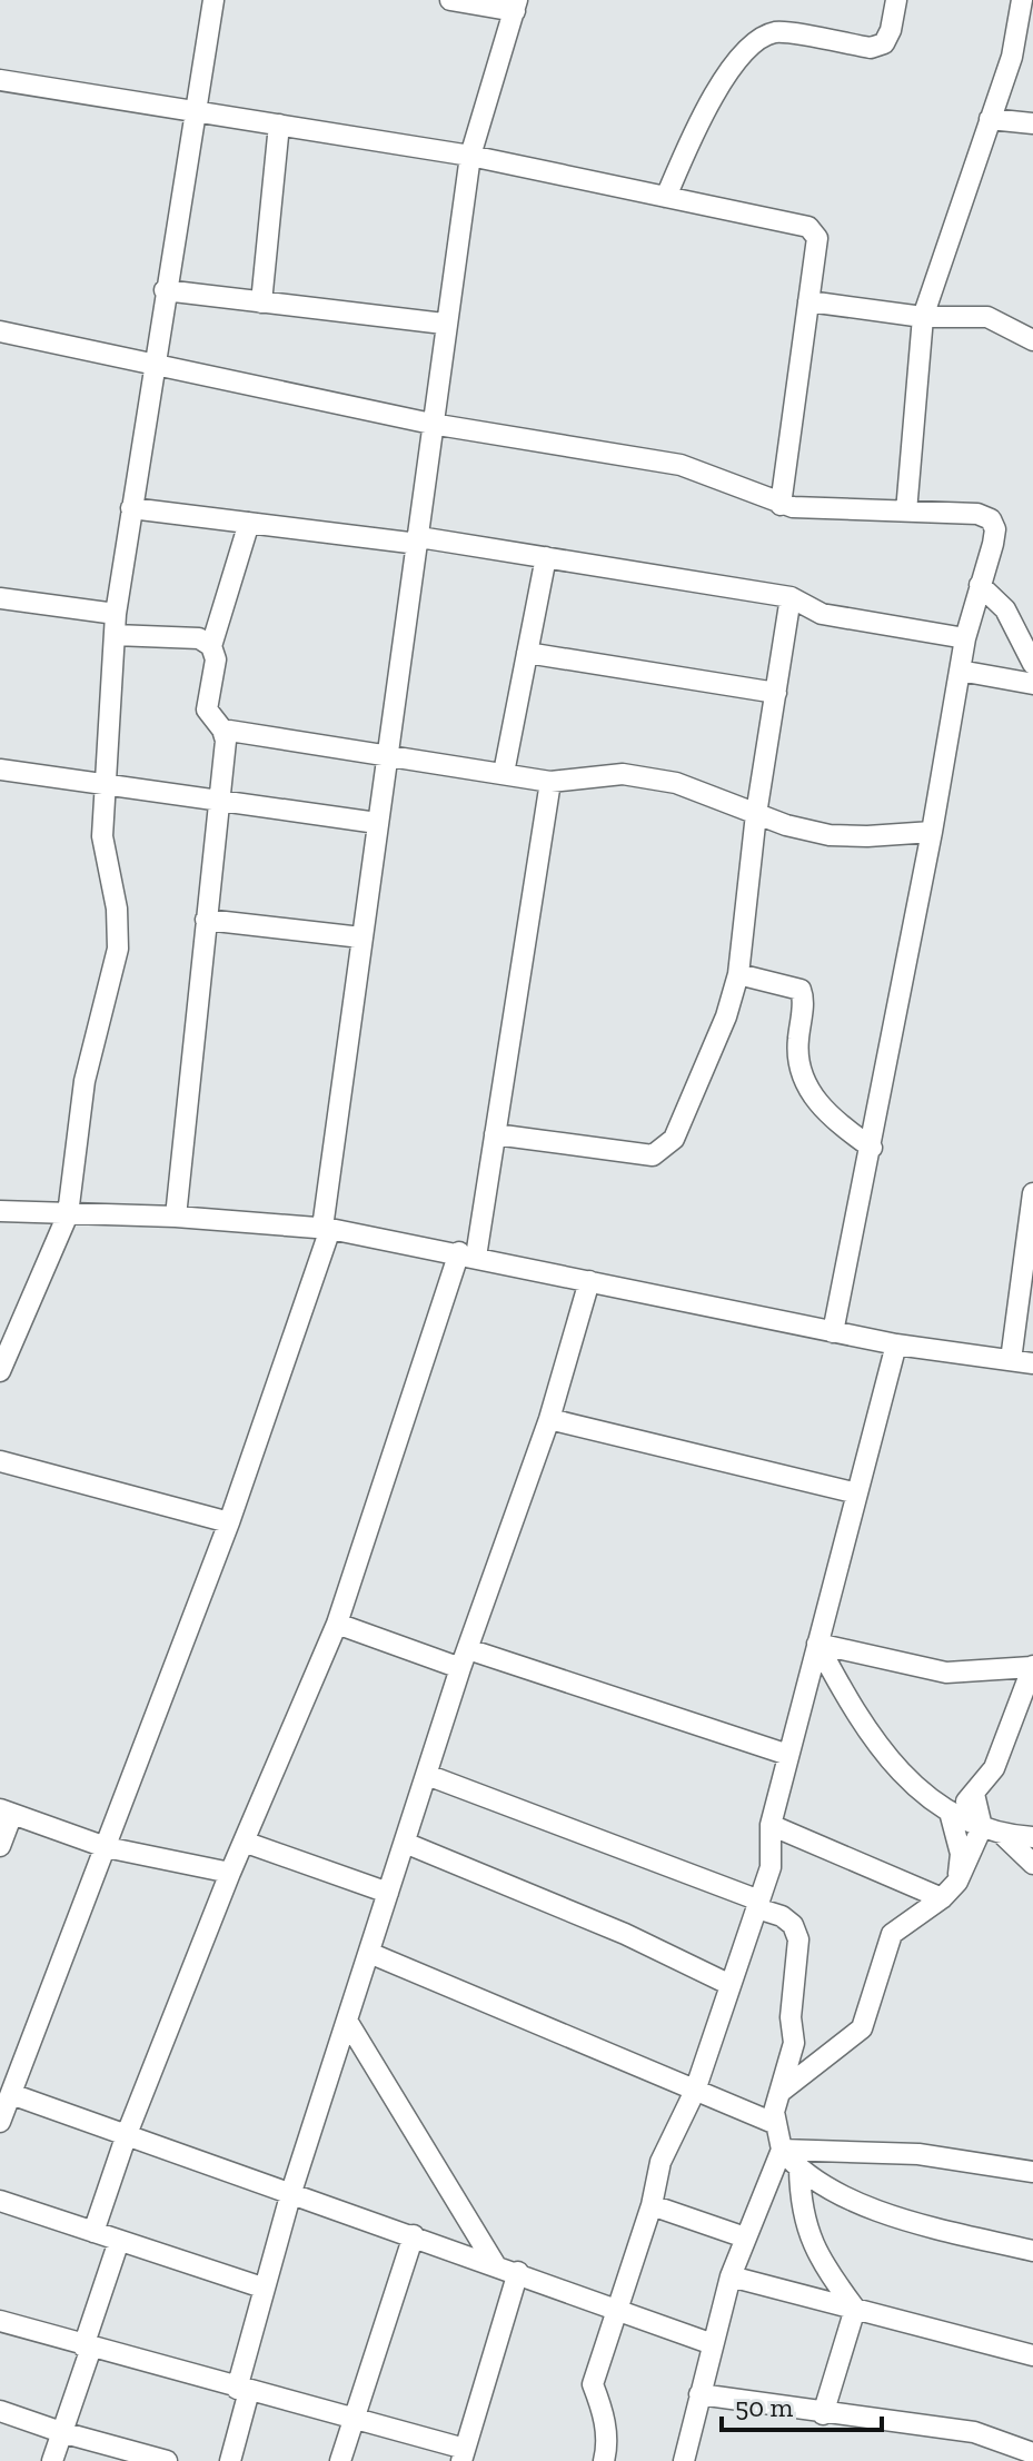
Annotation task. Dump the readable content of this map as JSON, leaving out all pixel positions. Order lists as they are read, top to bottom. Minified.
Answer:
{"scale_bar":"50 m"}
